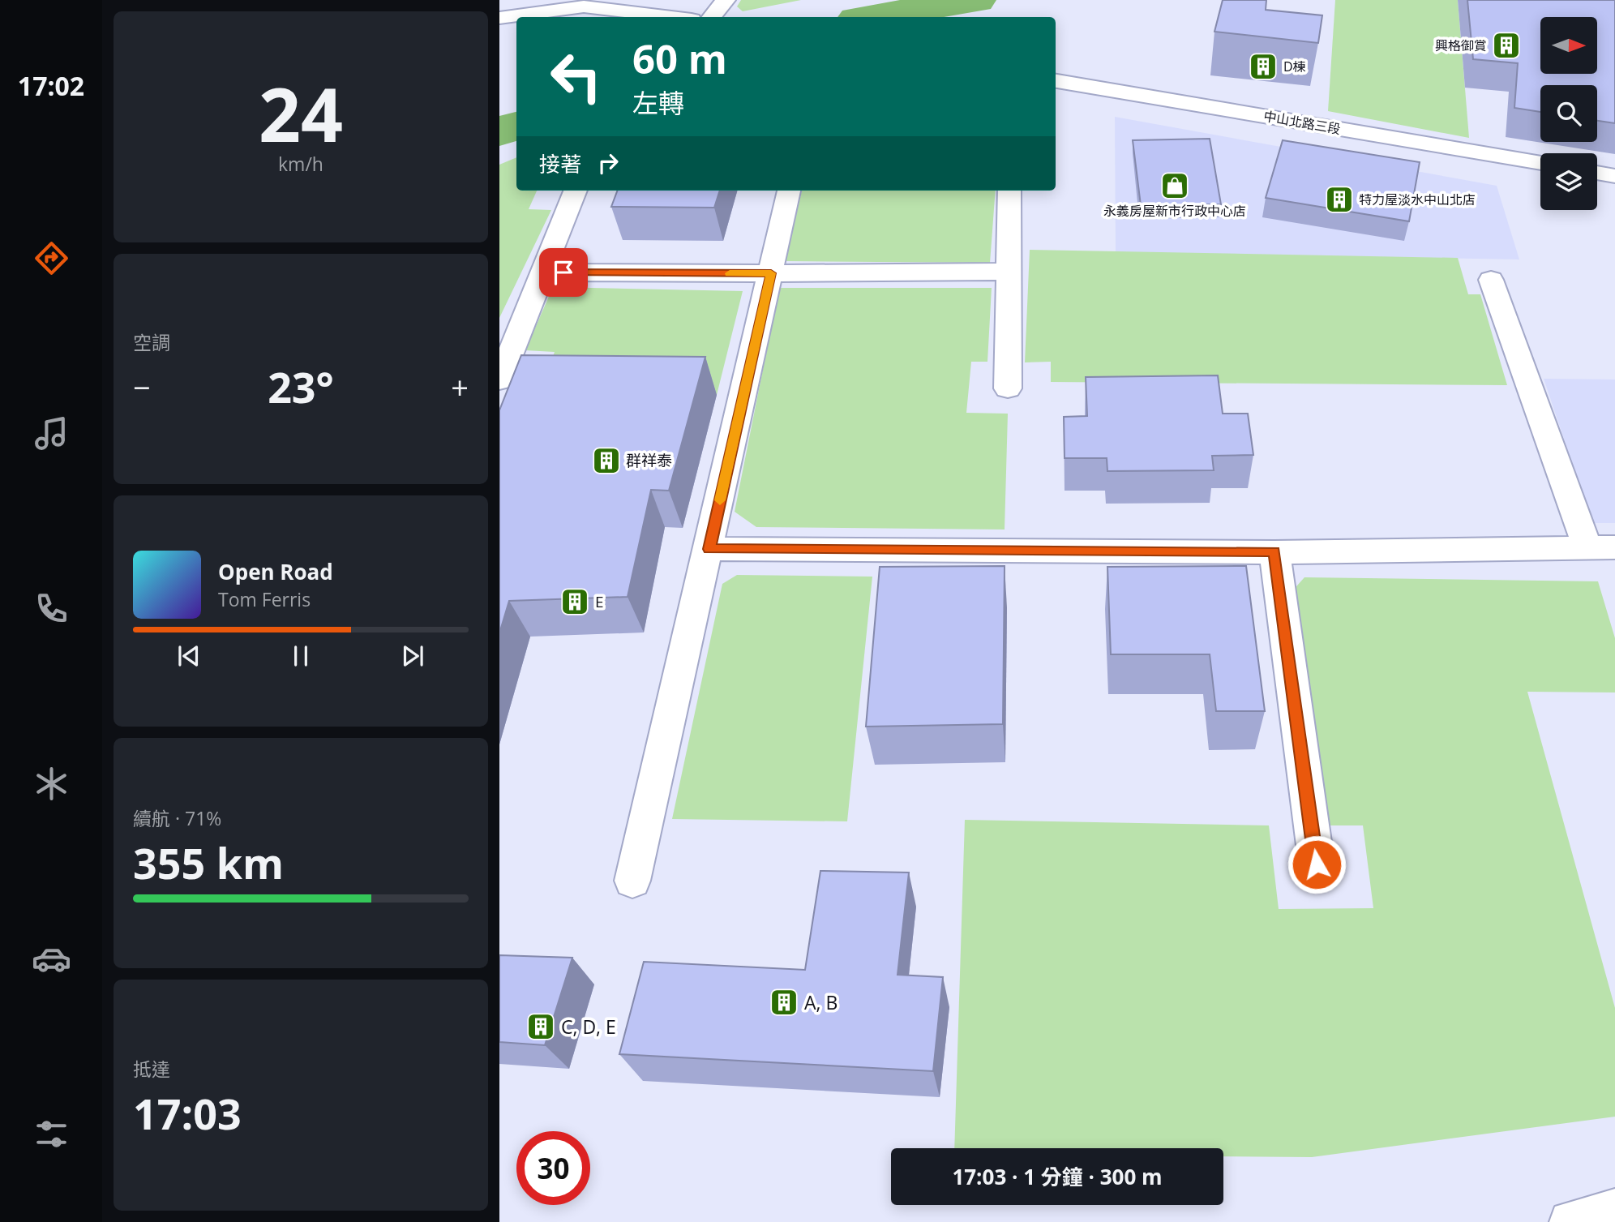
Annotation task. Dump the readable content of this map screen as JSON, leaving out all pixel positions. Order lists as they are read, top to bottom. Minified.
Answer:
{"streets":{"street":["中山北路三段"]},"places":{"building":["興格御賞","D棟","特力屋淡水中山北店","群祥泰","E","A, B","C, D, E"],"shop":["永義房屋新市行政中心店"]},"north":"right","page":{"tabs":"17:02","tile":[["24","km/h"],"空調",["續航 · 71%","355 km"],["抵達","17:03"]],"turn":["60 m","左轉"],"then":"接著","heat":["−","23°","+"],"song":["Open Road","Tom Ferris"],"limit":"30","trip":"17:03 · 1 分鐘 · 300 m"}}
